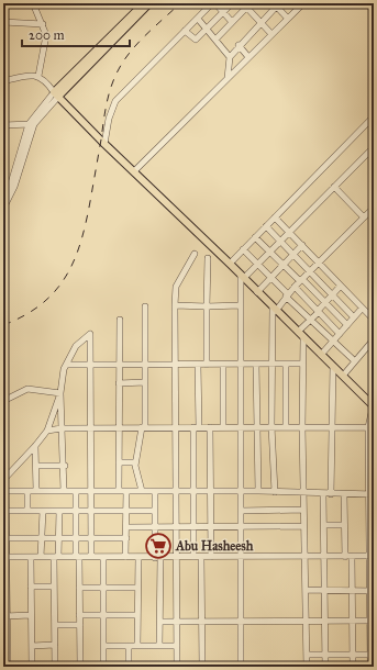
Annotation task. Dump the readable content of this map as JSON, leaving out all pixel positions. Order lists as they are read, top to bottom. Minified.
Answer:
{"places":{"supermarket":["Abu Hasheesh"]},"scale_bar":"200 m"}
